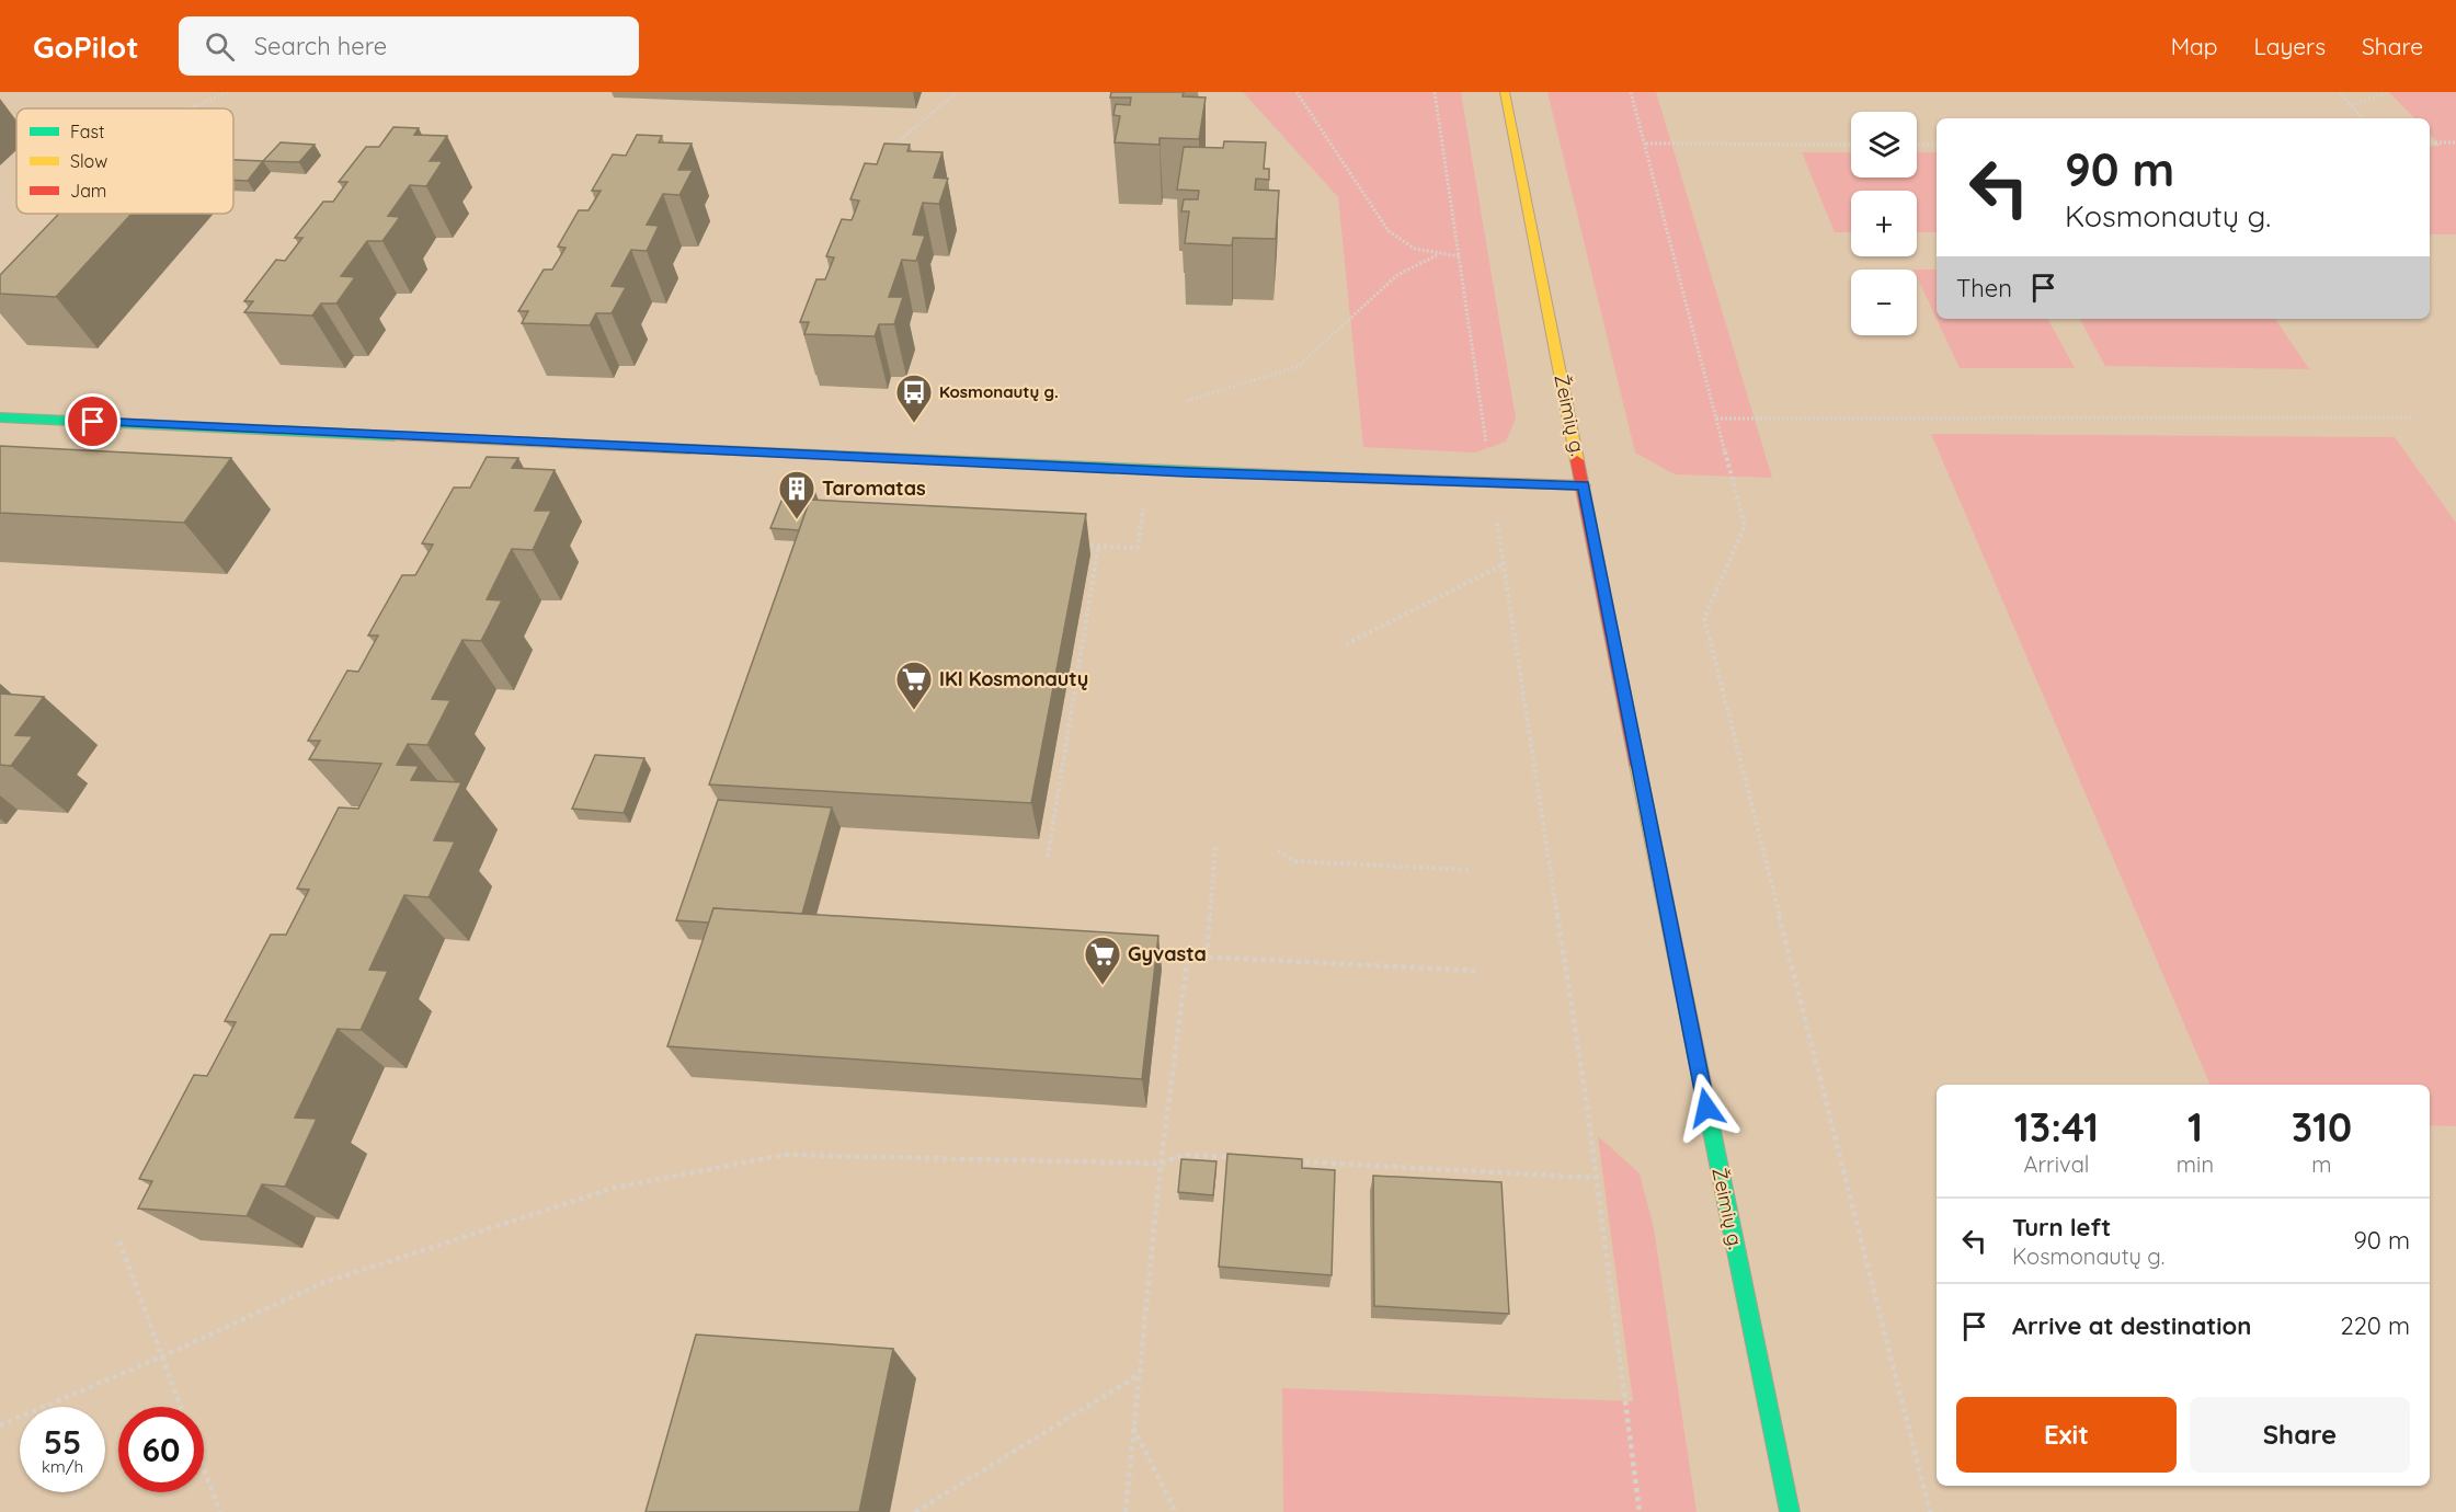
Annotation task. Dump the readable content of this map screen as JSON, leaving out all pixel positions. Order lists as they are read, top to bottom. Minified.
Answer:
{"streets":{"main road":["Žeimių g."]},"places":{"bus stop":["Kosmonautų g."],"building":["Taromatas"],"supermarket":["IKI Kosmonautų","Gyvasta"]},"legend":["Fast","Slow","Jam"],"page":{"header":"GoPilot","search":"Search here","nav":["Map","Layers","Share"],"map_buttons":["+","−"],"turn":["90 m","Kosmonautų g."],"then":"Then","eta":["13:41","Arrival","1","min","310","m"],"list":[{"name":"Turn left","note":"Kosmonautų g.","value":"90 m"},{"name":"Arrive at destination","value":"220 m"}],"buttons":["Exit","Share"],"speed":"55 km/h","limit":"60"}}
